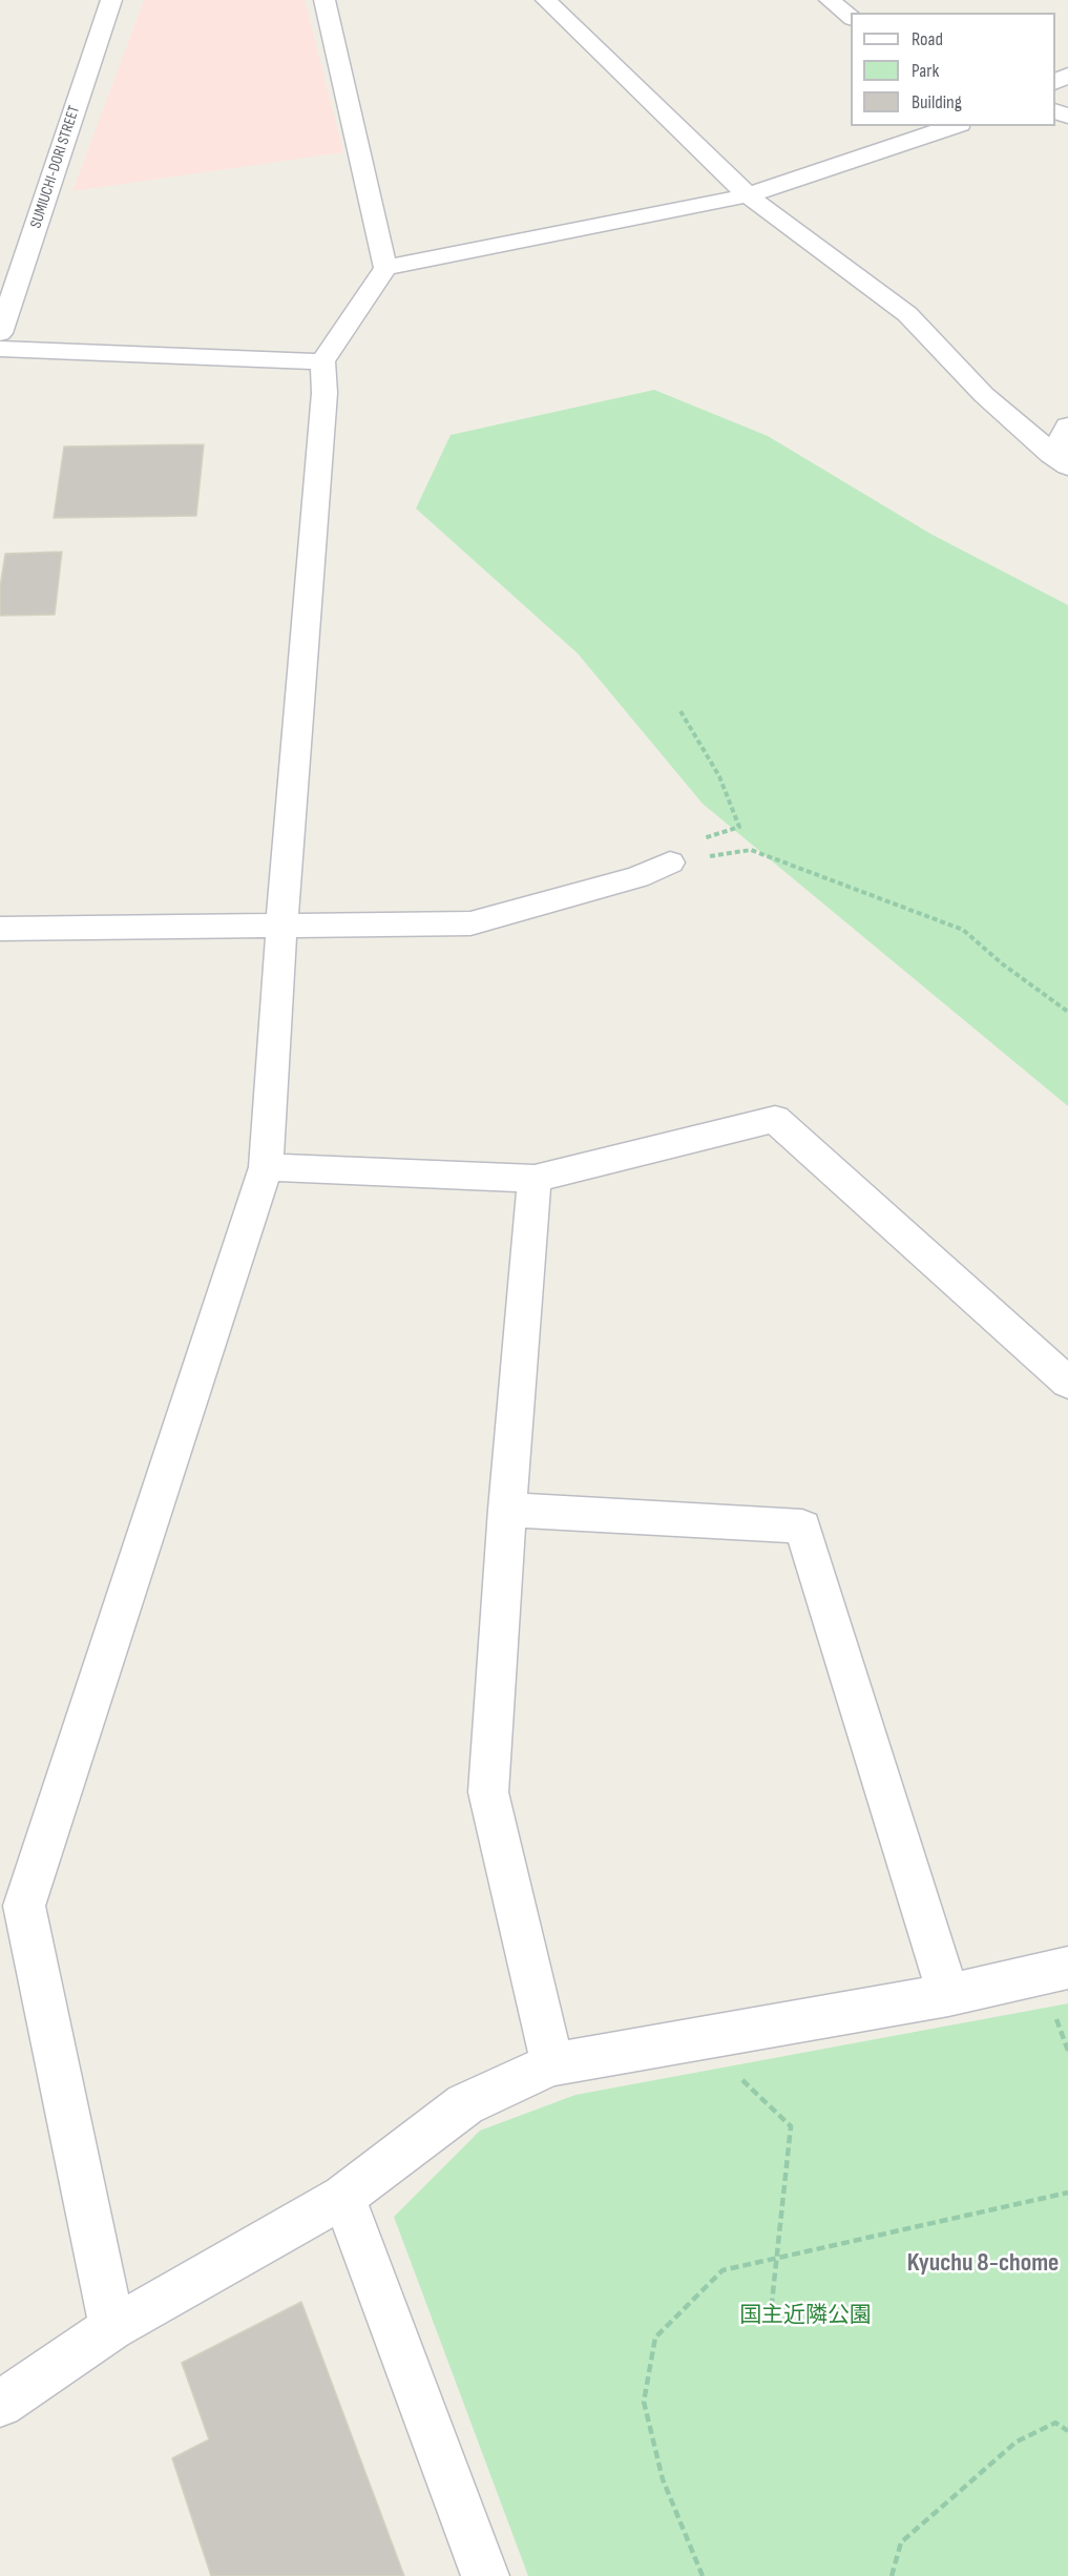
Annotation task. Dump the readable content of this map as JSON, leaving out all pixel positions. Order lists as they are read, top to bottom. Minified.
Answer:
{"streets":{"street":["SUMIUCHI-DORI STREET"]},"districts":["Kyuchu 8-chome"],"parks":["国主近隣公園"],"legend":["Road","Park","Building"]}
